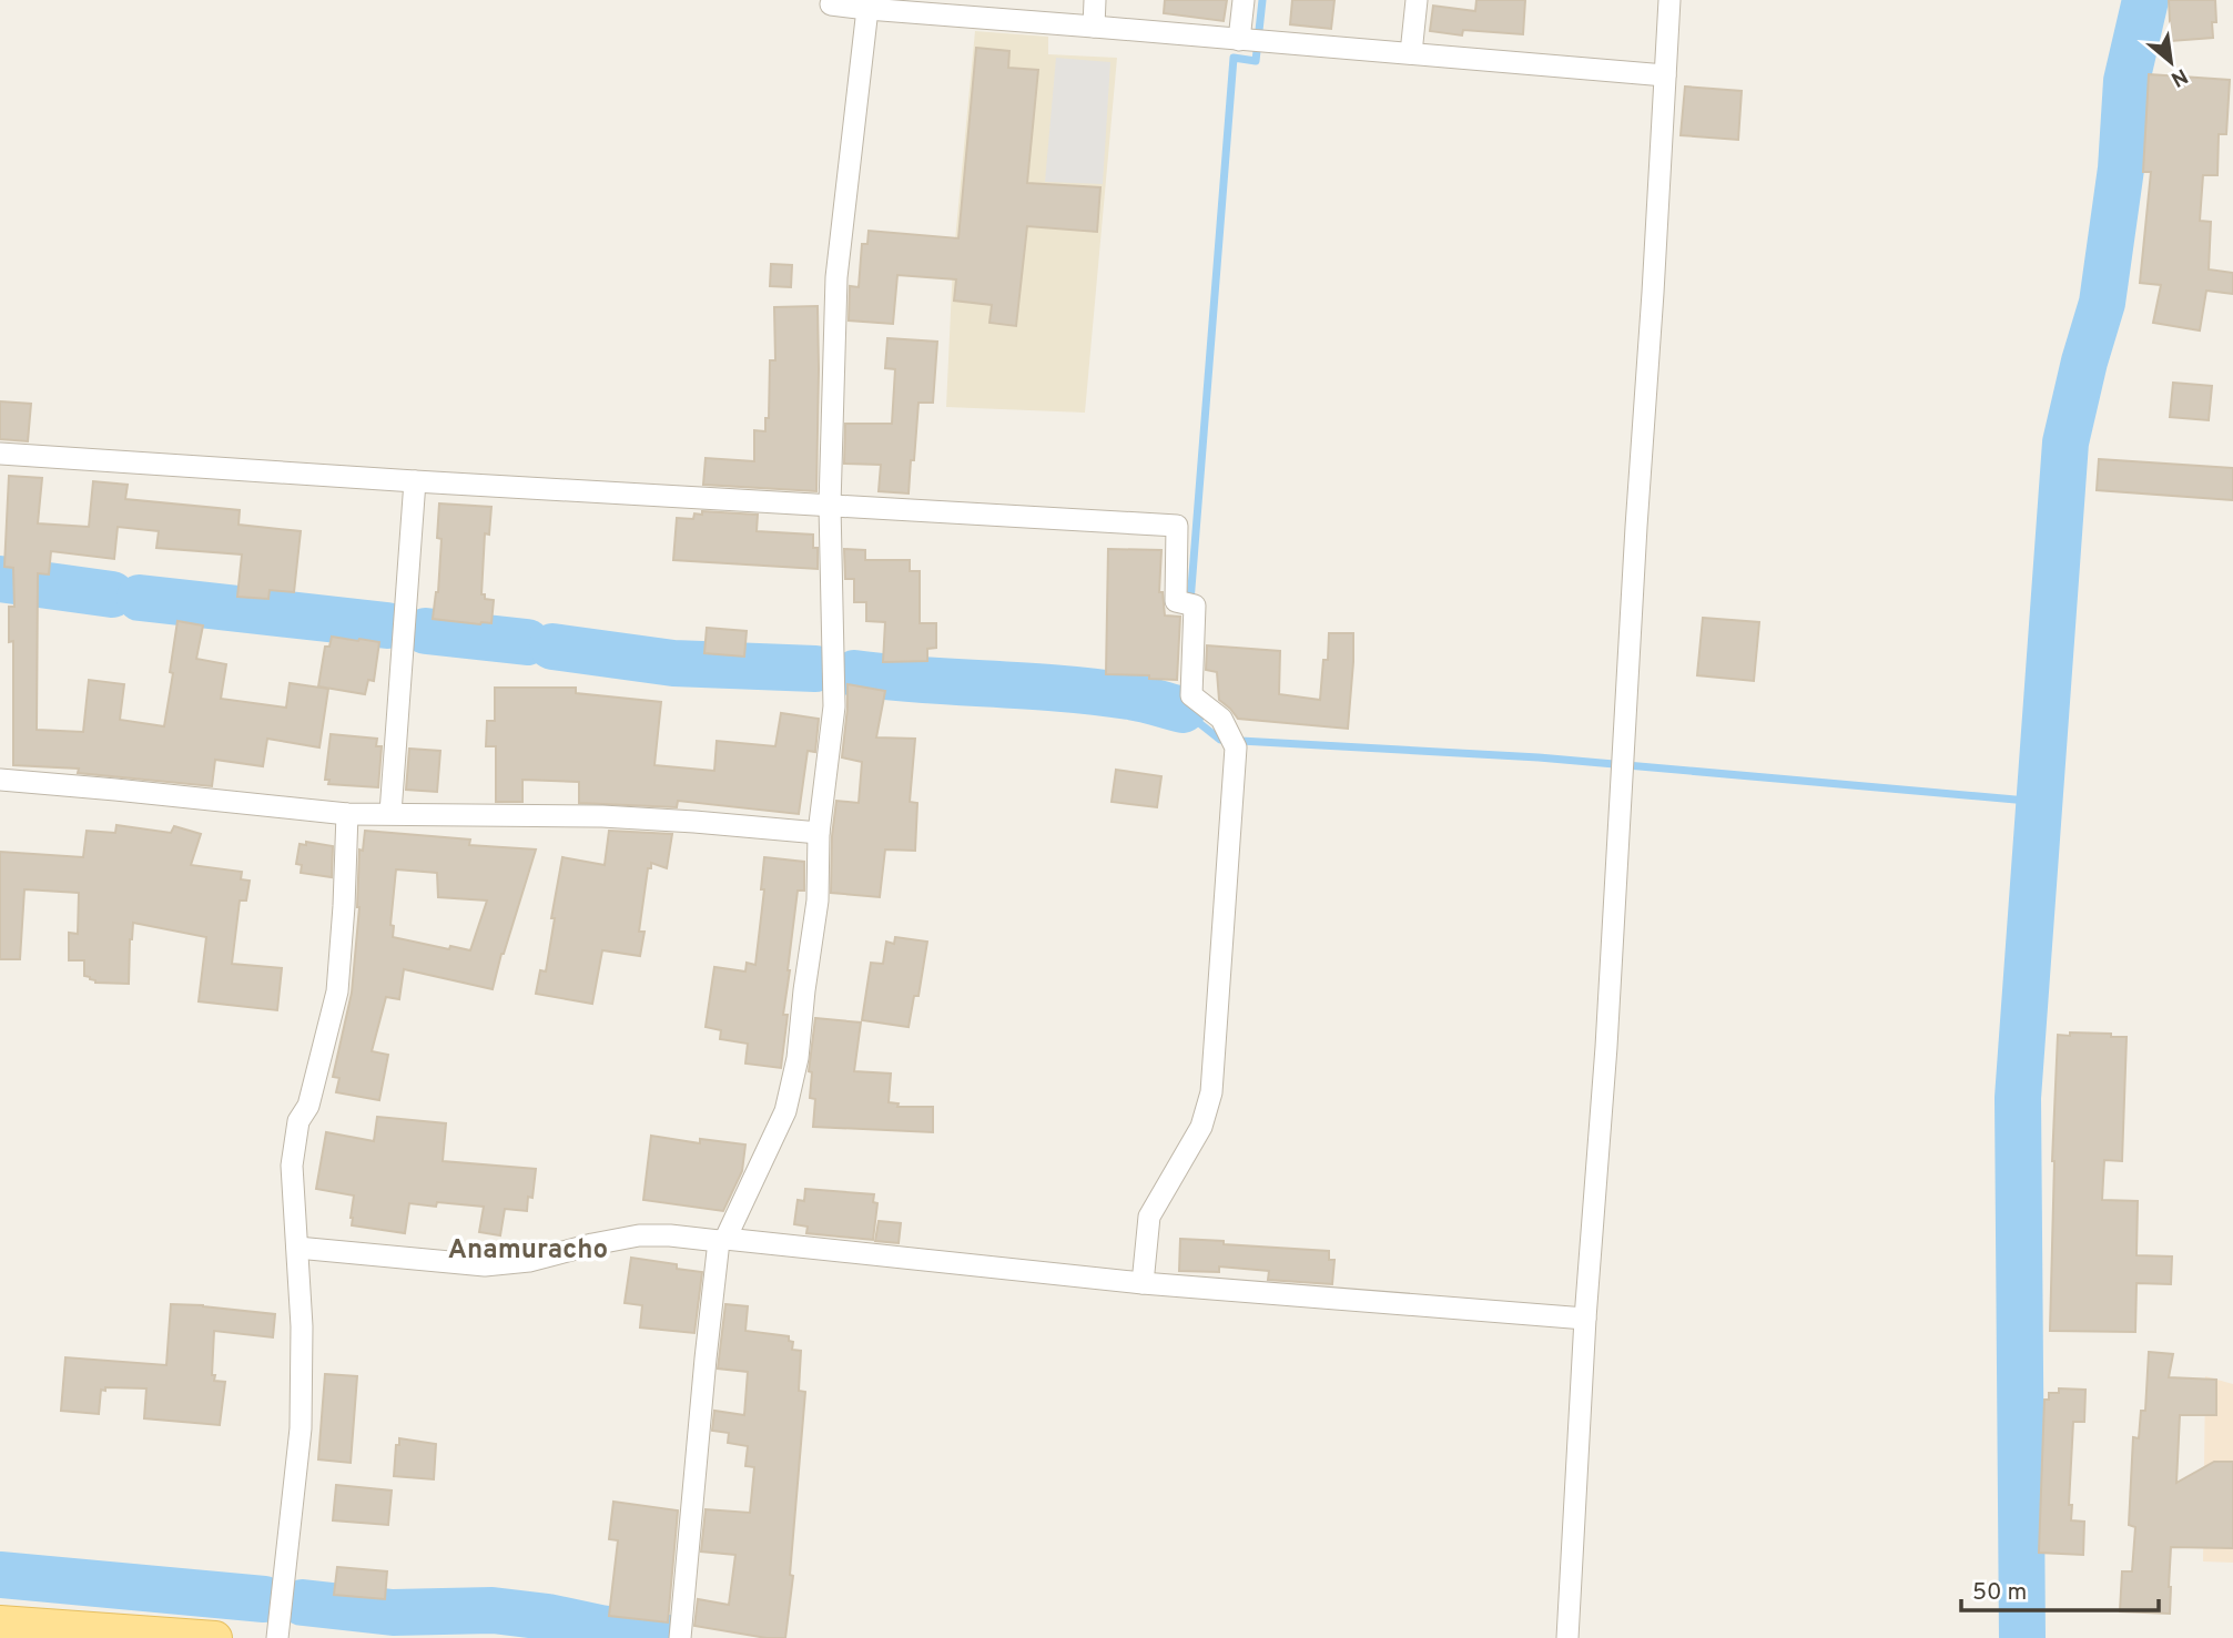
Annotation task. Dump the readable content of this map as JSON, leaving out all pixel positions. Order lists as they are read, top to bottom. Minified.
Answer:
{"districts":["Anamuracho"],"scale_bar":"50 m","north":"bottom right"}
